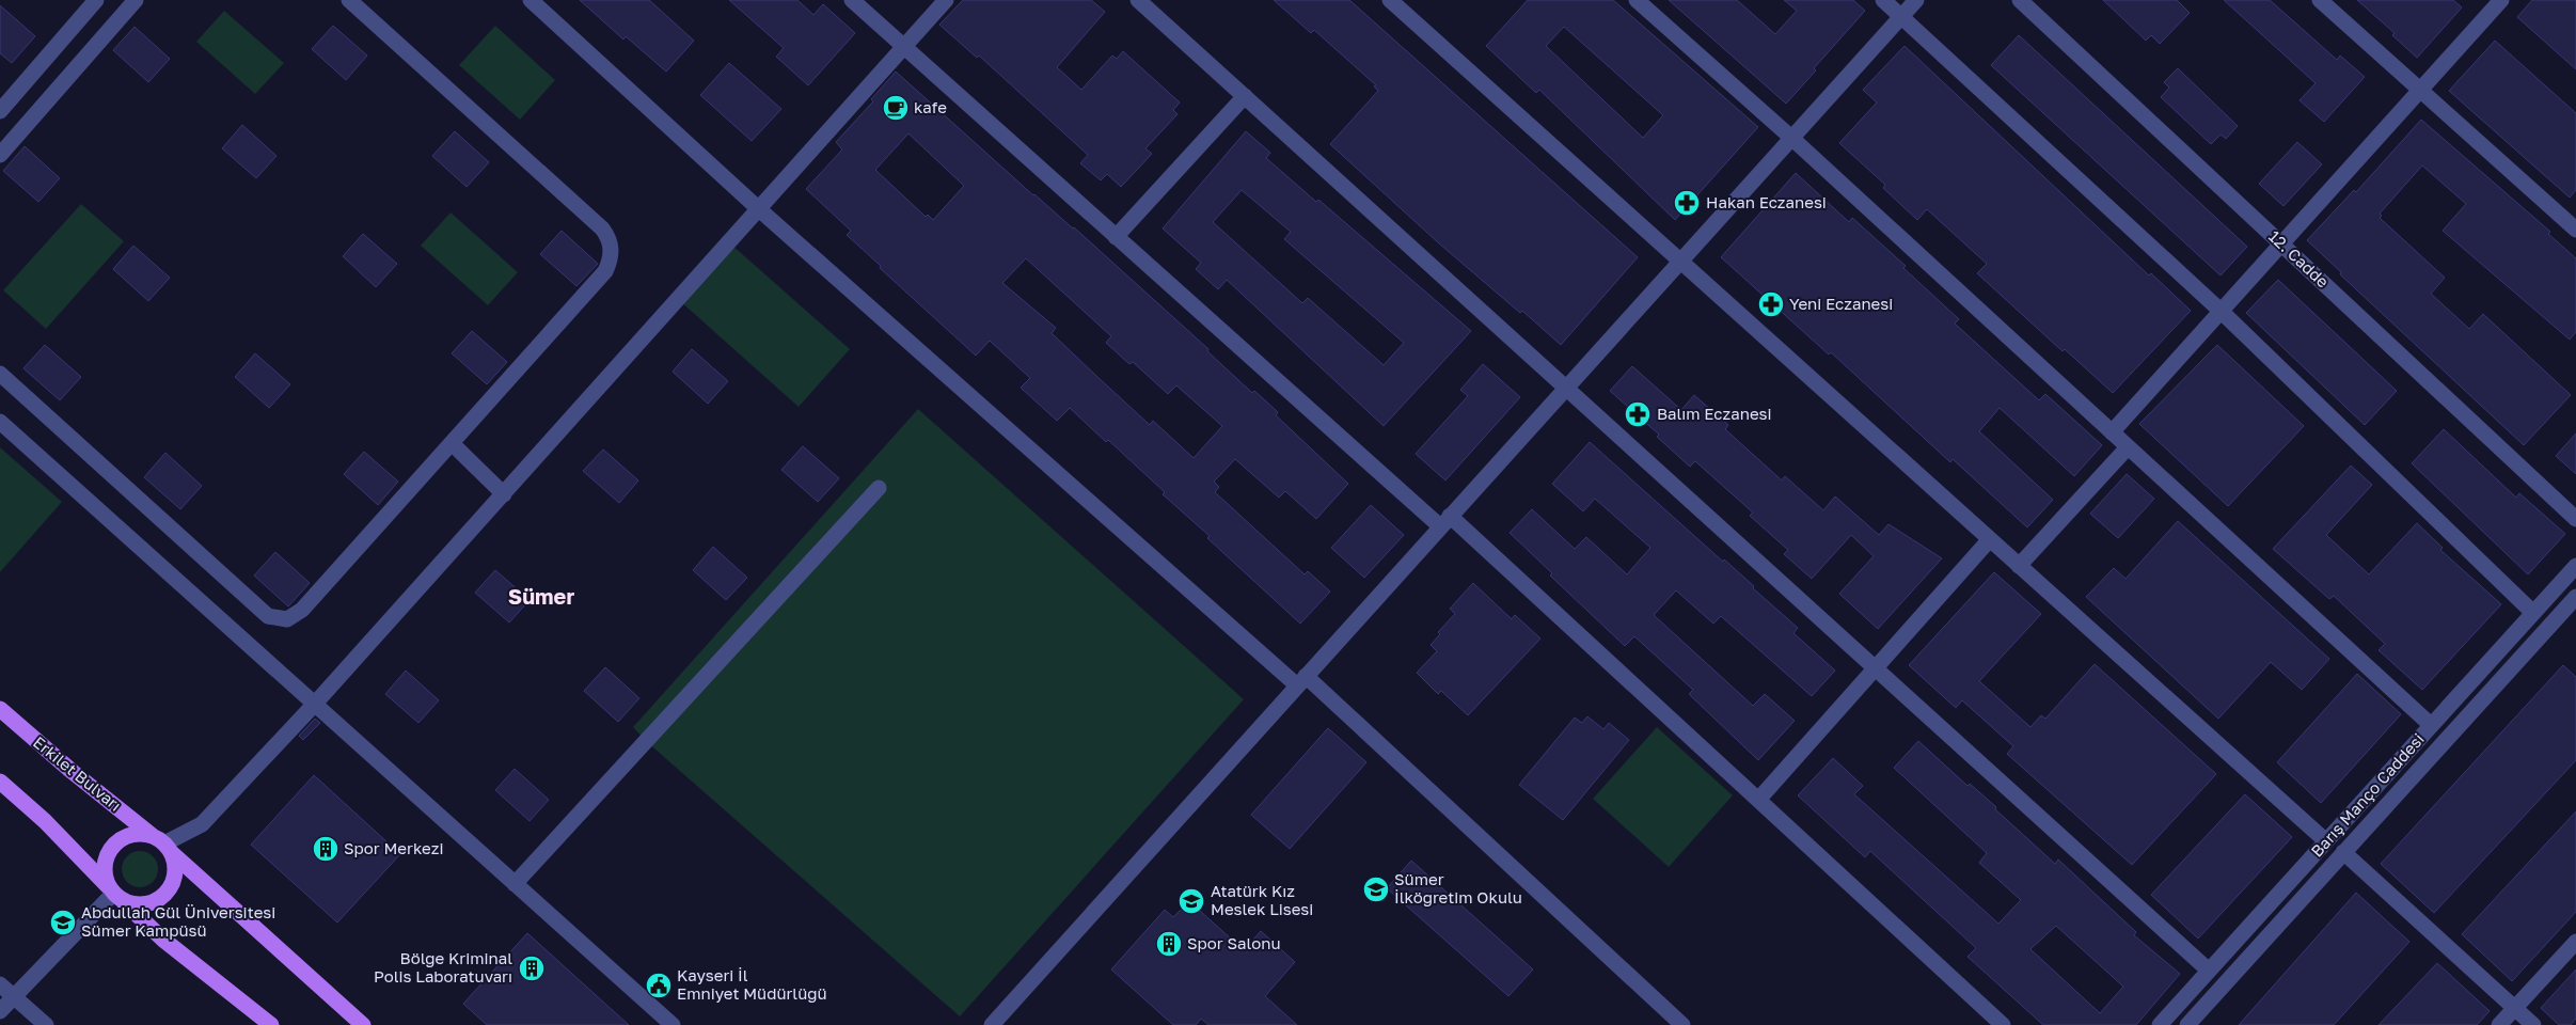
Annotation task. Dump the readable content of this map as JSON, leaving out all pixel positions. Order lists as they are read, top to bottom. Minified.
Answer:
{"streets":{"main road":["Erkilet Bulvarı"],"street":["12. Cadde","Barış Manço Caddesi"]},"districts":["Sümer"],"places":{"cafe":["kafe"],"pharmacy":["Hakan Eczanesi","Yeni Eczanesi","Balım Eczanesi"],"building":["Spor Merkezi","Spor Salonu","Bölge Kriminal Polis Laboratuvarı"],"school or university":["Sümer İlköğretim Okulu","Atatürk Kız Meslek Lisesi","Abdullah Gül Üniversitesi Sümer Kampüsü"],"public building":["Kayseri İl Emniyet Müdürlüğü"]}}
